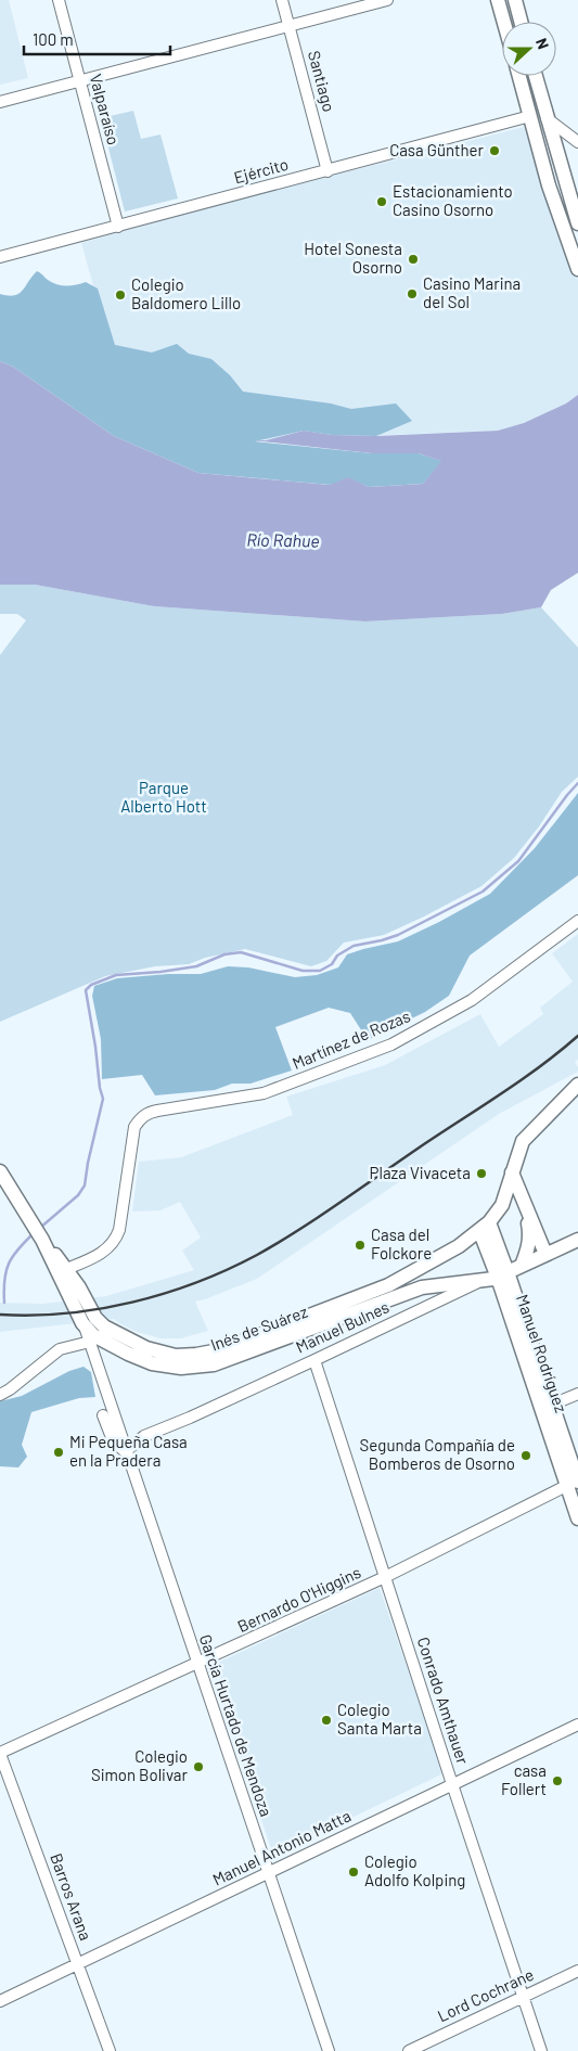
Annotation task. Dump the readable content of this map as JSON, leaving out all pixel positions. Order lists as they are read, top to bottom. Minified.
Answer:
{"streets":{"main road":["Manuel Bulnes","Inés de Suárez","Manuel Rodríguez"],"street":["Santiago","Valparaíso","Ejército","Martínez de Rozas","Bernardo O'Higgins","Conrado Amthauer","García Hurtado de Mendoza","Manuel Antonio Matta","Barros Arana","Lord Cochrane"]},"crossings":[["Santiago","Ejército"],["Valparaíso","Ejército"],["Martínez de Rozas","Inés de Suárez"],["Manuel Bulnes","Inés de Suárez"],["Manuel Bulnes","Manuel Rodríguez"],["Manuel Bulnes","Conrado Amthauer"],["Manuel Bulnes","García Hurtado de Mendoza"],["Inés de Suárez","Manuel Rodríguez"],["Manuel Rodríguez","Bernardo O'Higgins"],["Bernardo O'Higgins","Conrado Amthauer"],["Bernardo O'Higgins","García Hurtado de Mendoza"],["Bernardo O'Higgins","Barros Arana"],["Conrado Amthauer","Manuel Antonio Matta"],["Conrado Amthauer","Lord Cochrane"],["García Hurtado de Mendoza","Manuel Antonio Matta"],["Manuel Antonio Matta","Barros Arana"]],"water":["Río Rahue"],"parks":["Parque Alberto Hott"],"places":["Casa Günther","Estacionamiento Casino Osorno","Hotel Sonesta Osorno","Casino Marina del Sol","Colegio Baldomero Lillo","Plaza Vivaceta","Casa del Folckore","Mi Pequeña Casa en la Pradera","Segunda Compañía de Bomberos de Osorno","Colegio Santa Marta","Colegio Simon Bolivar","casa Follert","Colegio Adolfo Kolping"],"scale_bar":"100 m","north":"right"}
